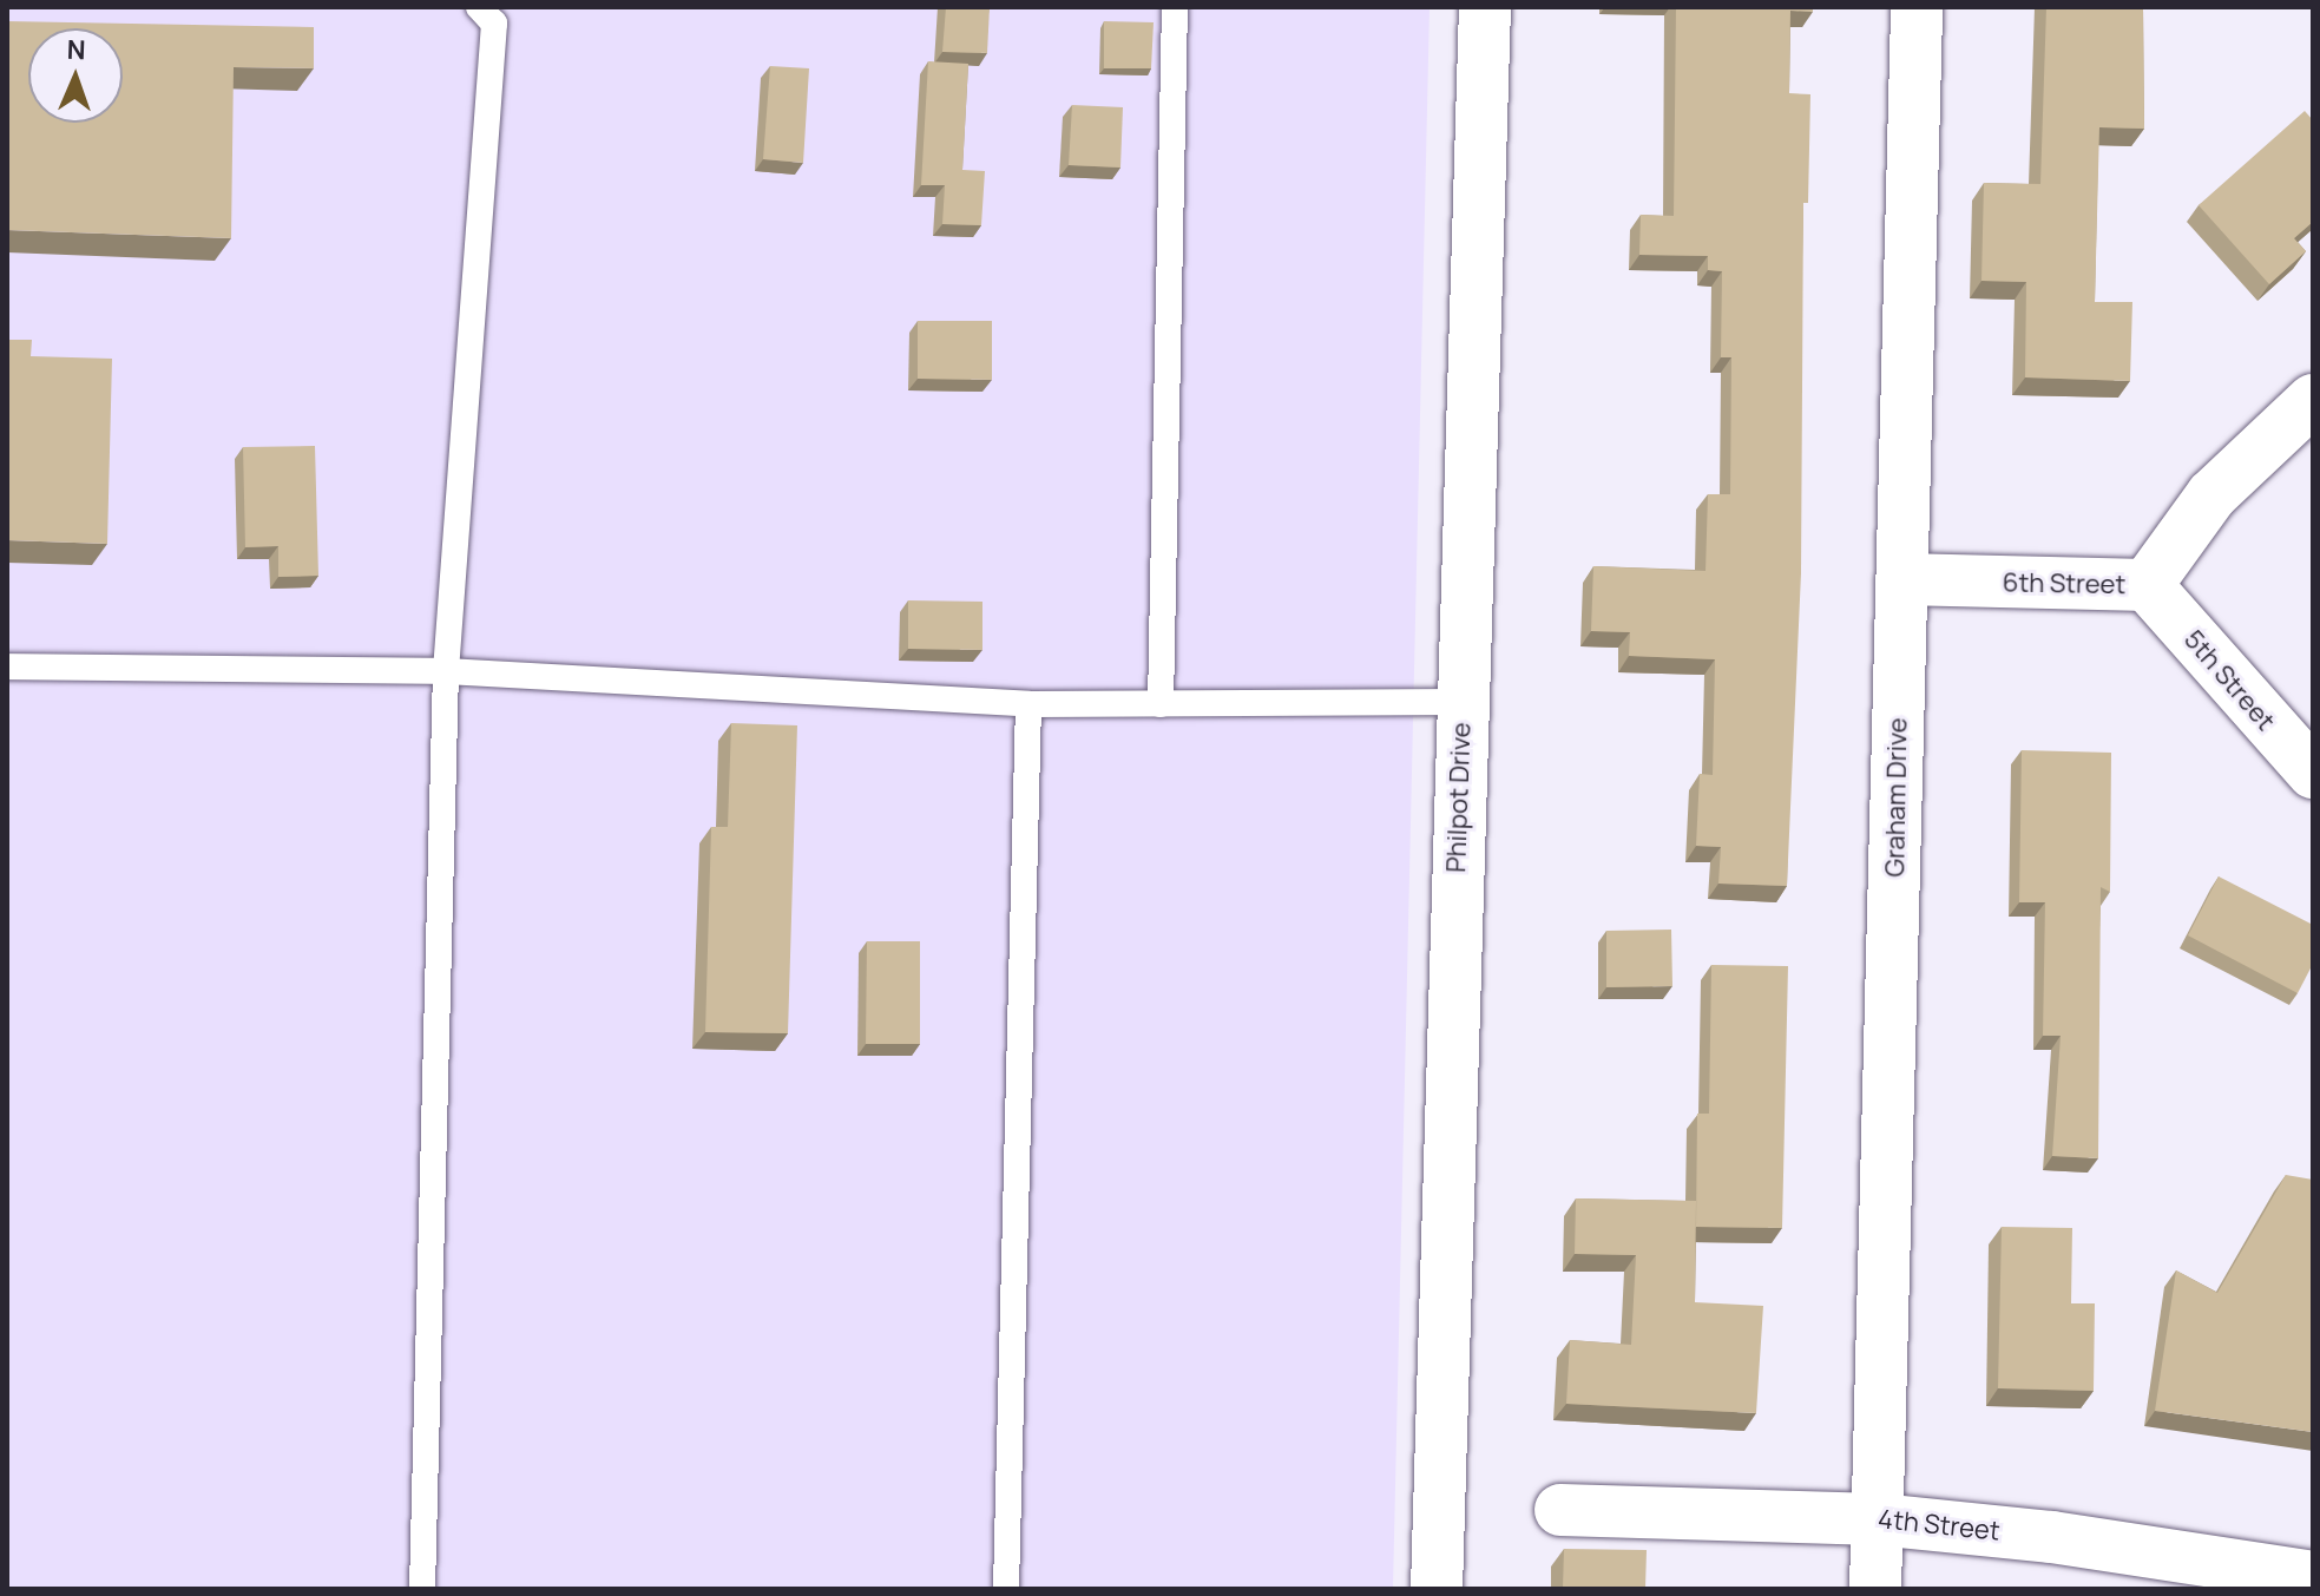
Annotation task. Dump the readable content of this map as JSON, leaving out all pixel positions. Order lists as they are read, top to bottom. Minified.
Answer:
{"streets":{"street":["6th Street","5th Street","Philpot Drive","Graham Drive","4th Street"]},"crossings":[["6th Street","5th Street"],["6th Street","Graham Drive"],["Graham Drive","4th Street"]],"north":"top"}
